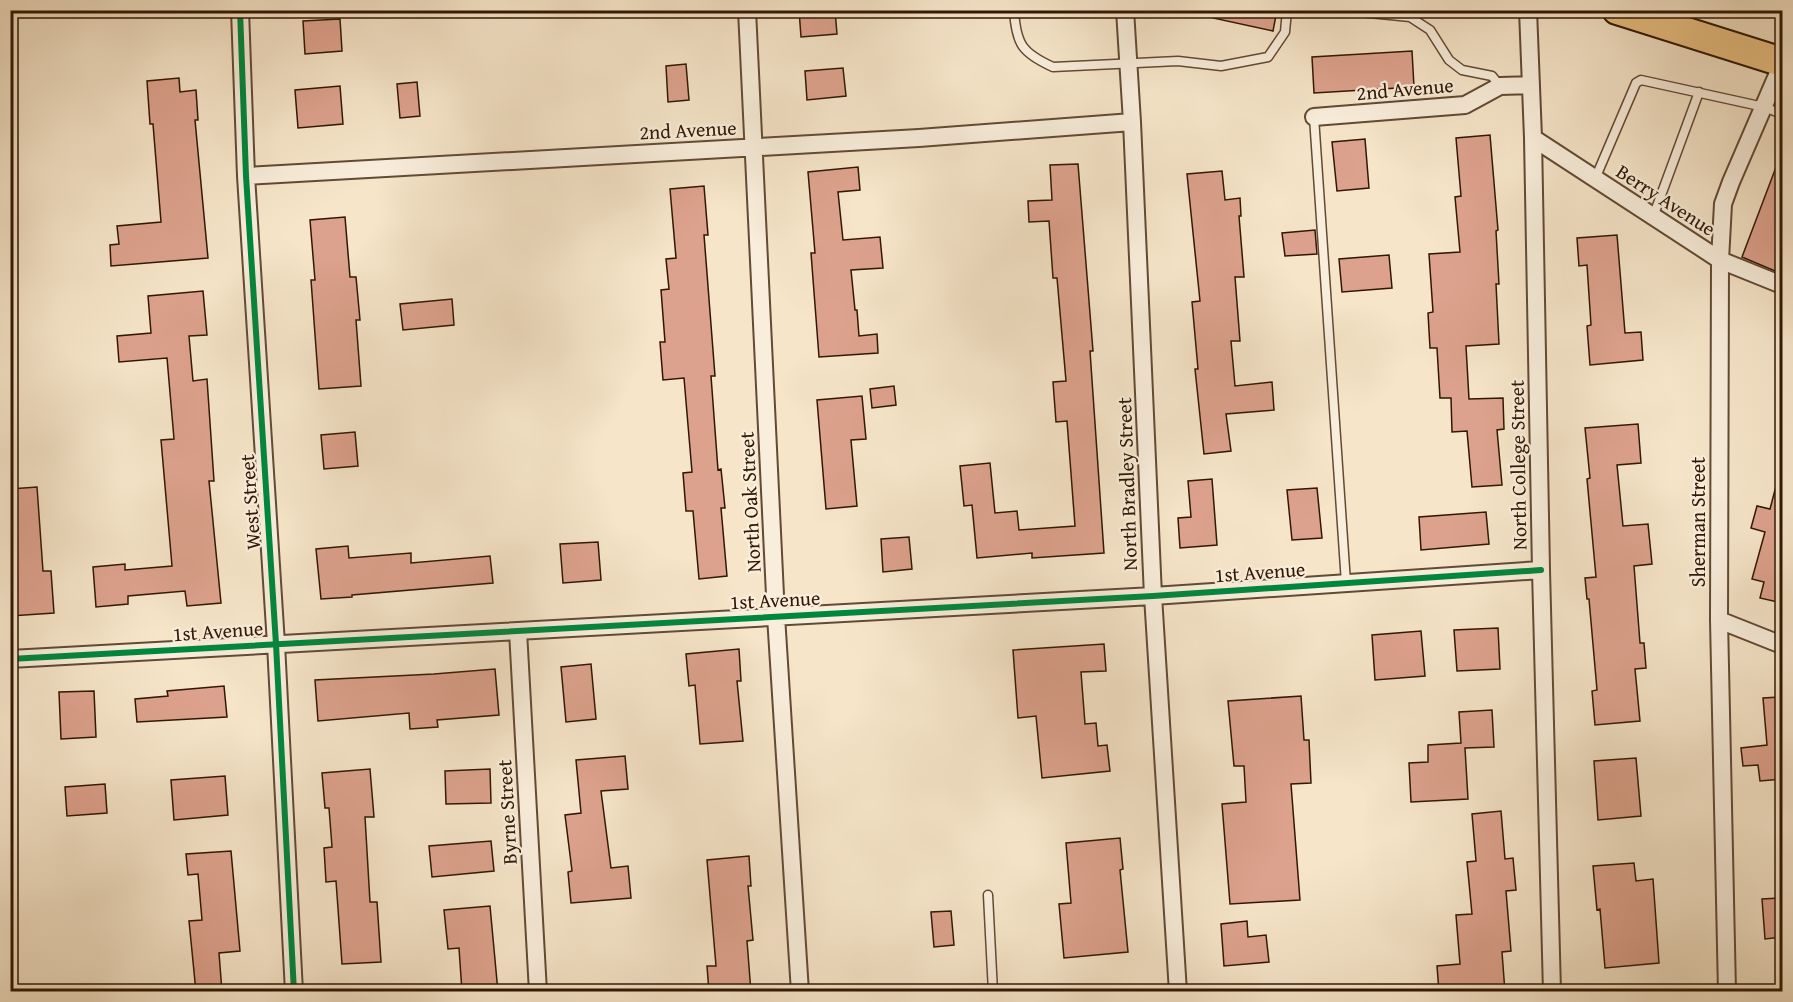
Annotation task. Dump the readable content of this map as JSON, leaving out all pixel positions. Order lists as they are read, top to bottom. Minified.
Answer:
{"streets":{"street":["2nd Avenue","Berry Avenue","North College Street","North Bradley Street","West Street","North Oak Street","Sherman Street","1st Avenue","Byrne Street"]},"crossings":[["2nd Avenue","North College Street"],["2nd Avenue","North Bradley Street"],["2nd Avenue","West Street"],["2nd Avenue","North Oak Street"],["Berry Avenue","North College Street"],["Berry Avenue","Sherman Street"],["North College Street","1st Avenue"],["North Bradley Street","1st Avenue"],["West Street","1st Avenue"],["North Oak Street","1st Avenue"],["1st Avenue","Byrne Street"]]}
